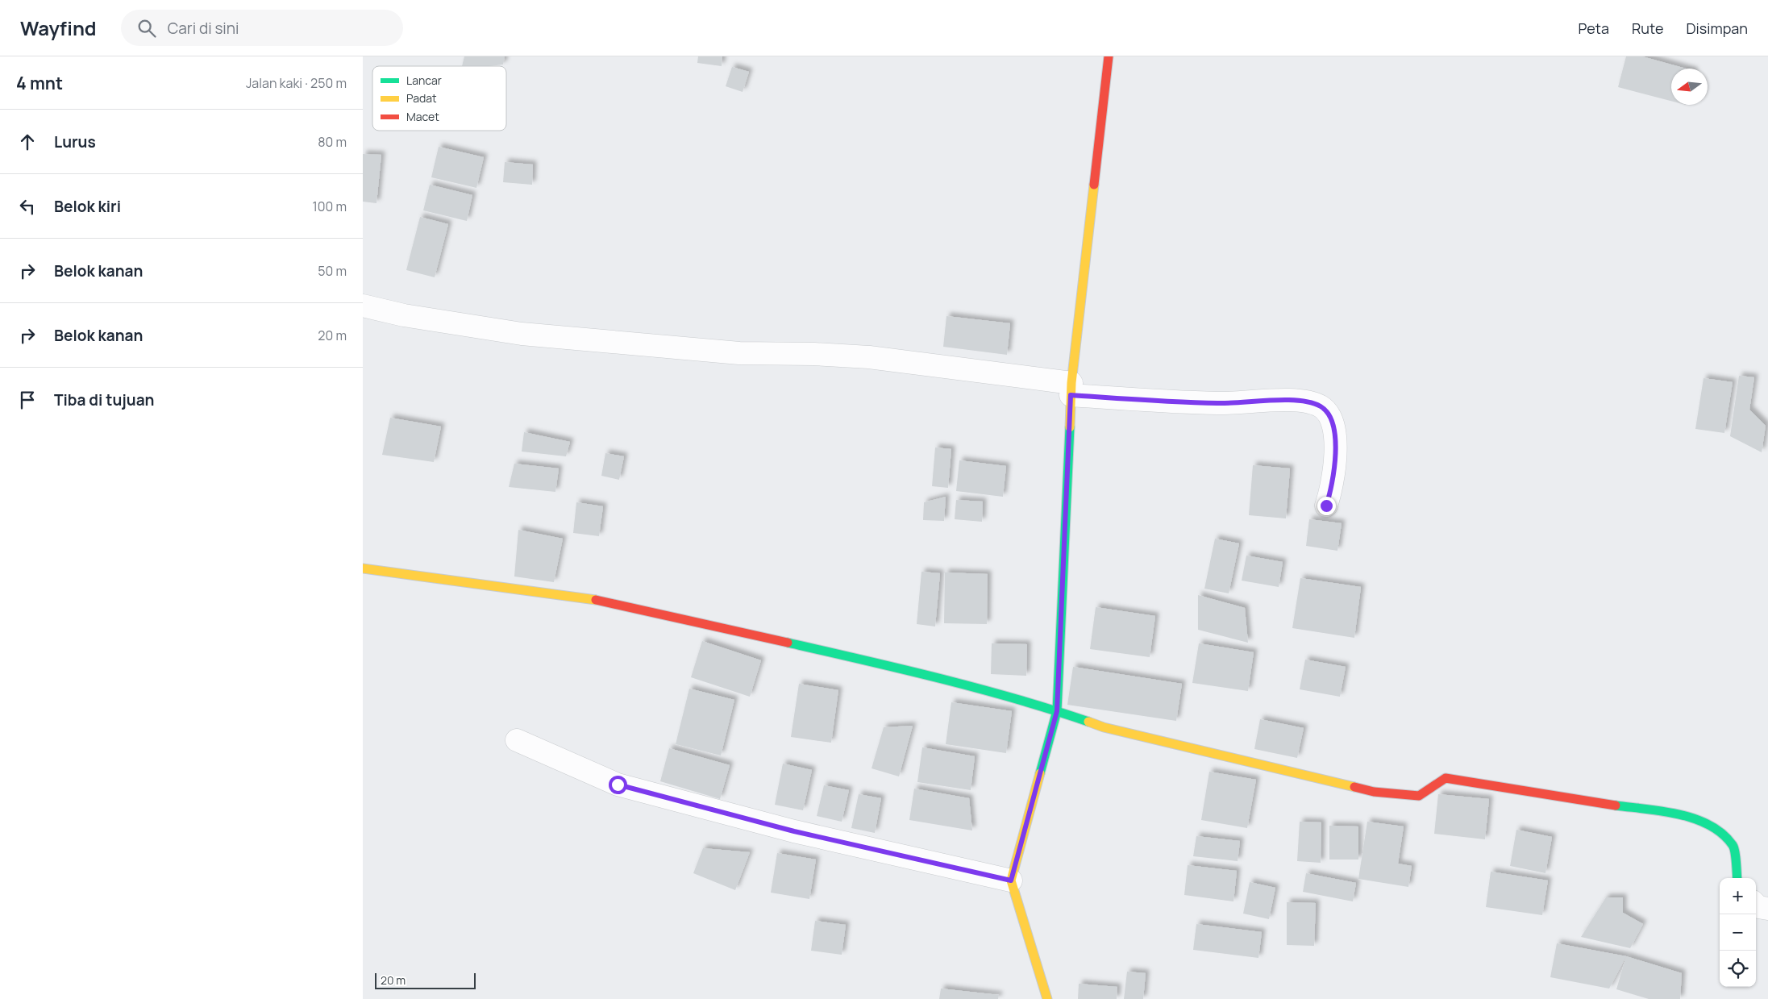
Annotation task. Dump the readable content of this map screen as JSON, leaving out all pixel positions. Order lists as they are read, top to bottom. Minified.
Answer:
{"legend":["Lancar","Padat","Macet"],"scale_bar":"20 m","north":"left","page":{"header":"Wayfind","search":"Cari di sini","nav":["Peta","Rute","Disimpan"],"heading":["4 mnt","Jalan kaki · 250 m"],"list":[["Lurus","80 m"],["Belok kiri","100 m"],["Belok kanan","50 m"],["Belok kanan","20 m"],"Tiba di tujuan"],"map_buttons":["+","−"],"scale":"20 m"}}
